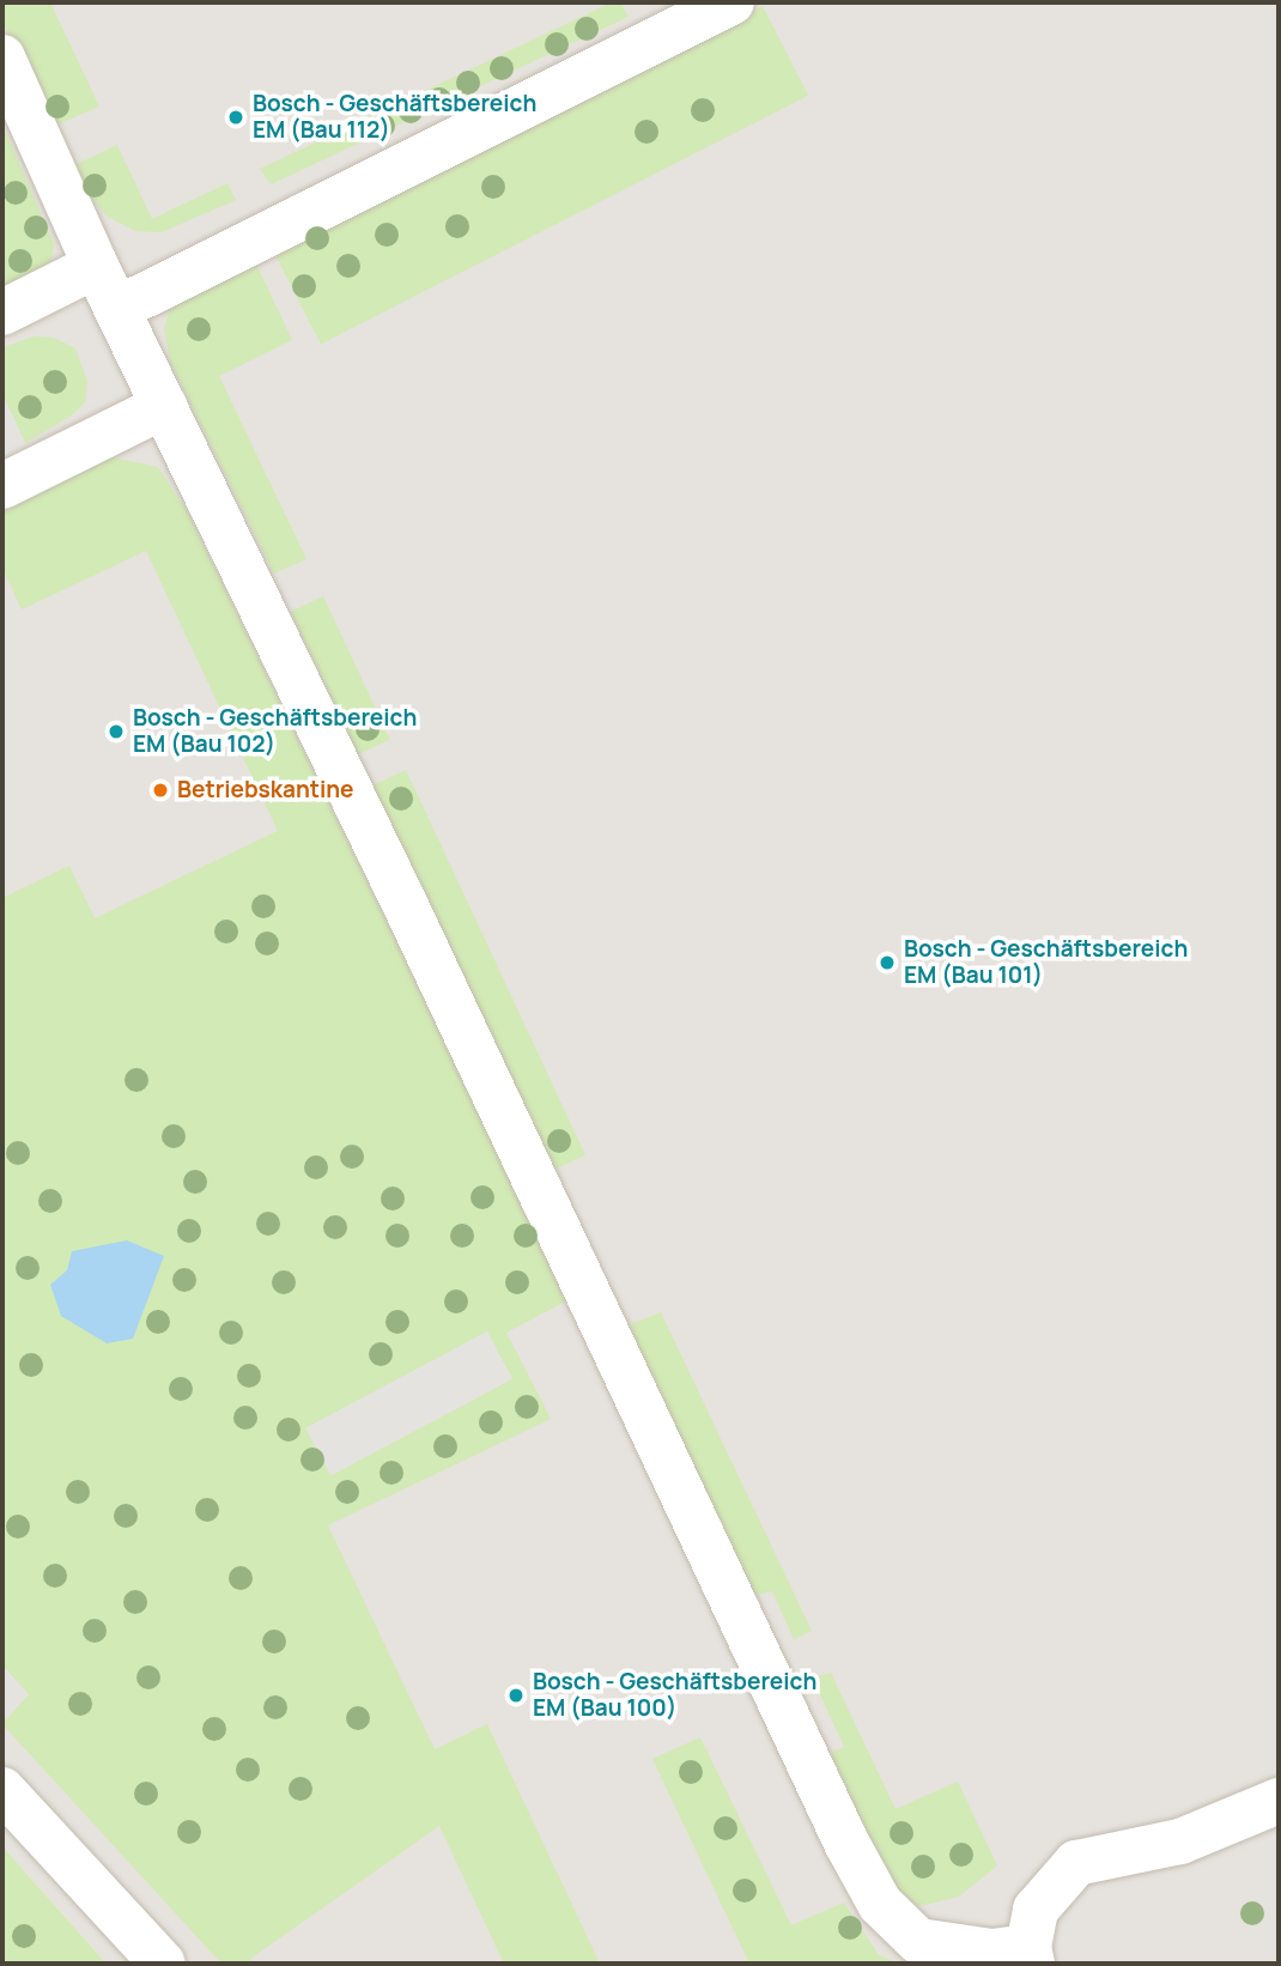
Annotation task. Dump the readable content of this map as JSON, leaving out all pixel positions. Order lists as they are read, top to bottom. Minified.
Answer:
{"places":["Bosch - Geschäftsbereich EM (Bau 112)","Bosch - Geschäftsbereich EM (Bau 102)","Betriebskantine","Bosch - Geschäftsbereich EM (Bau 101)","Bosch - Geschäftsbereich EM (Bau 100)"]}
